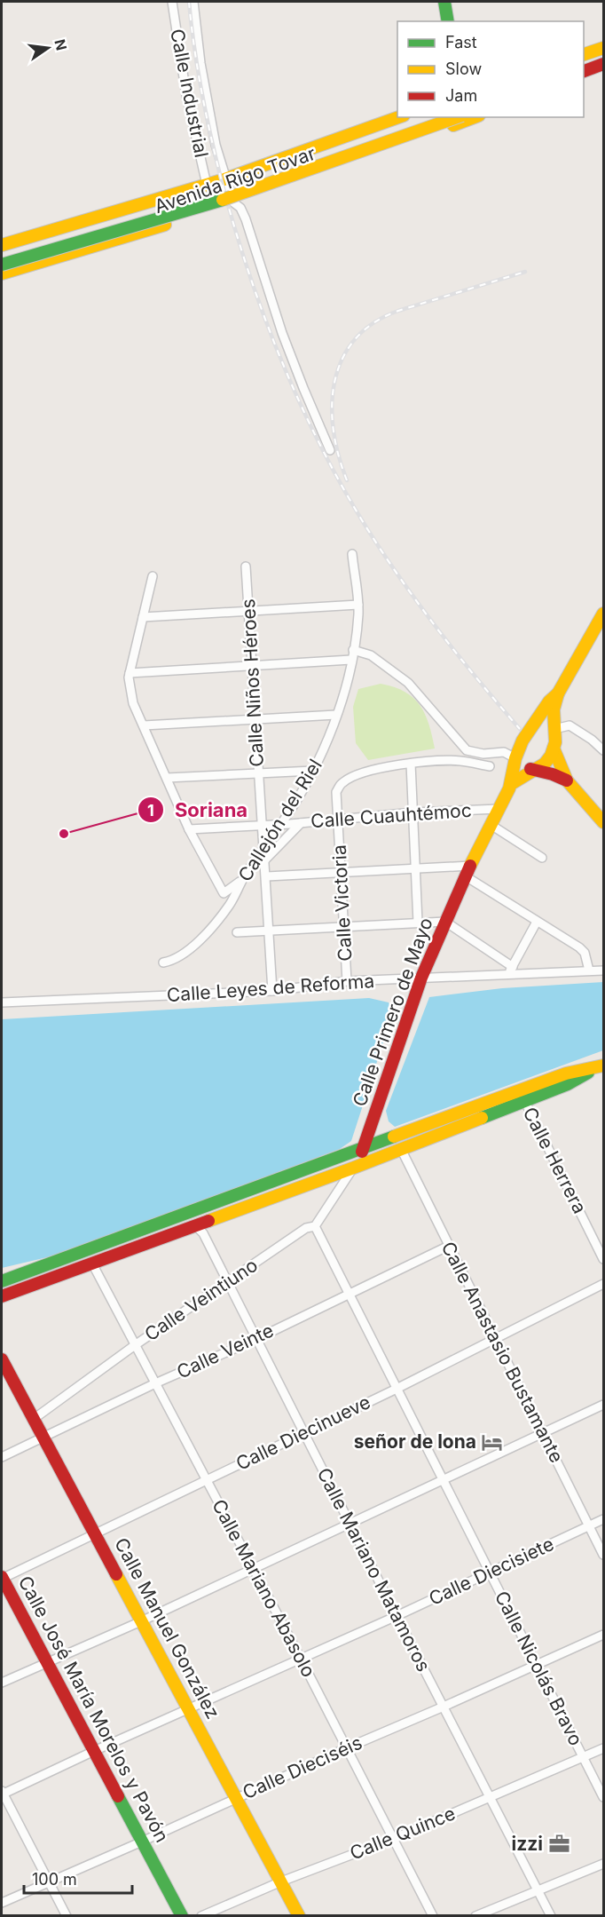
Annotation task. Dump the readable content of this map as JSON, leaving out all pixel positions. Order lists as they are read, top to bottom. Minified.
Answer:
{"streets":{"main road":["Avenida Rigo Tovar","Calle Primero de Mayo","Calle Manuel González","Calle José María Morelos y Pavón"],"street":["Calle Industrial","Calle Niños Héroes","Calle Cuauhtémoc","Callejón del Riel","Calle Victoria","Calle Leyes de Reforma","Calle Herrera","Calle Veintiuno","Calle Veinte","Calle Anastasio Bustamante","Calle Diecinueve","Calle Mariano Matamoros","Calle Diecisiete","Calle Mariano Abasolo","Calle Nicolás Bravo","Calle Dieciséis","Calle Quince"]},"crossings":[["Calle Industrial","Avenida Rigo Tovar"],["Calle Niños Héroes","Calle Cuauhtémoc"],["Calle Niños Héroes","Callejón del Riel"],["Calle Niños Héroes","Calle Leyes de Reforma"],["Calle Cuauhtémoc","Callejón del Riel"],["Calle Cuauhtémoc","Calle Victoria"],["Calle Cuauhtémoc","Calle Primero de Mayo"],["Calle Victoria","Calle Leyes de Reforma"],["Calle Leyes de Reforma","Calle Primero de Mayo"],["Calle Primero de Mayo","Calle Veintiuno"],["Calle Veintiuno","Calle Mariano Matamoros"],["Calle Veintiuno","Calle Mariano Abasolo"],["Calle Veintiuno","Calle Manuel González"],["Calle Veintiuno","Calle Nicolás Bravo"],["Calle Veinte","Calle Anastasio Bustamante"],["Calle Veinte","Calle Mariano Matamoros"],["Calle Veinte","Calle Mariano Abasolo"],["Calle Veinte","Calle Manuel González"],["Calle Veinte","Calle Nicolás Bravo"],["Calle Anastasio Bustamante","Calle Diecinueve"],["Calle Anastasio Bustamante","Calle Diecisiete"],["Calle Diecinueve","Calle Mariano Matamoros"],["Calle Diecinueve","Calle Mariano Abasolo"],["Calle Diecinueve","Calle Manuel González"],["Calle Diecinueve","Calle Nicolás Bravo"],["Calle Diecinueve","Calle José María Morelos y Pavón"],["Calle Mariano Matamoros","Calle Diecisiete"],["Calle Mariano Matamoros","Calle Dieciséis"],["Calle Mariano Matamoros","Calle Quince"],["Calle Diecisiete","Calle Mariano Abasolo"],["Calle Diecisiete","Calle Manuel González"],["Calle Diecisiete","Calle Nicolás Bravo"],["Calle Diecisiete","Calle José María Morelos y Pavón"],["Calle Mariano Abasolo","Calle Dieciséis"],["Calle Mariano Abasolo","Calle Quince"],["Calle Manuel González","Calle Dieciséis"],["Calle Manuel González","Calle Quince"],["Calle Nicolás Bravo","Calle Dieciséis"],["Calle Nicolás Bravo","Calle Quince"],["Calle José María Morelos y Pavón","Calle Dieciséis"]],"places":{"other":["Soriana"],"hotel":["señor de lona"],"office":["izzi"]},"legend":["Fast","Slow","Jam"],"scale_bar":"100 m","north":"right"}
